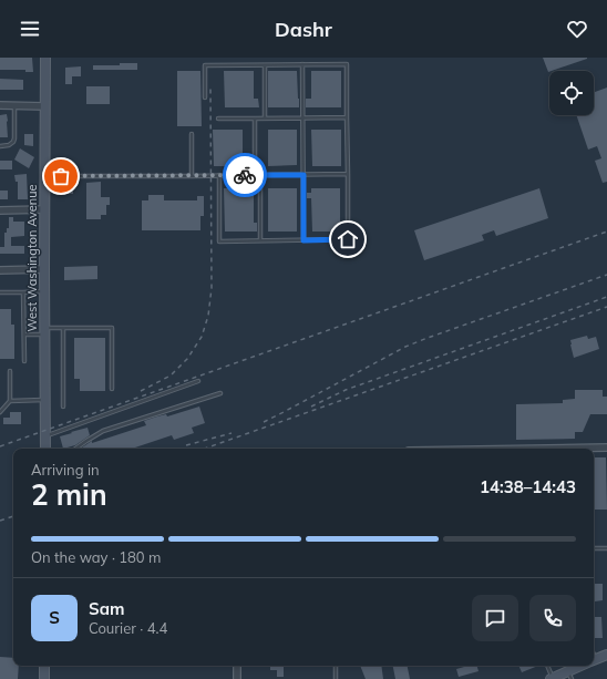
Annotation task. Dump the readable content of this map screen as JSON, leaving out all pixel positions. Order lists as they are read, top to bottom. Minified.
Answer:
{"streets":{"main road":["West Washington Avenue"]},"page":{"header":"Dashr","heading":["2 min","Arriving in","14:38–14:43"],"panel":["Sam","Courier · 4.4"],"bar":"On the way · 180 m","round":"S"}}
